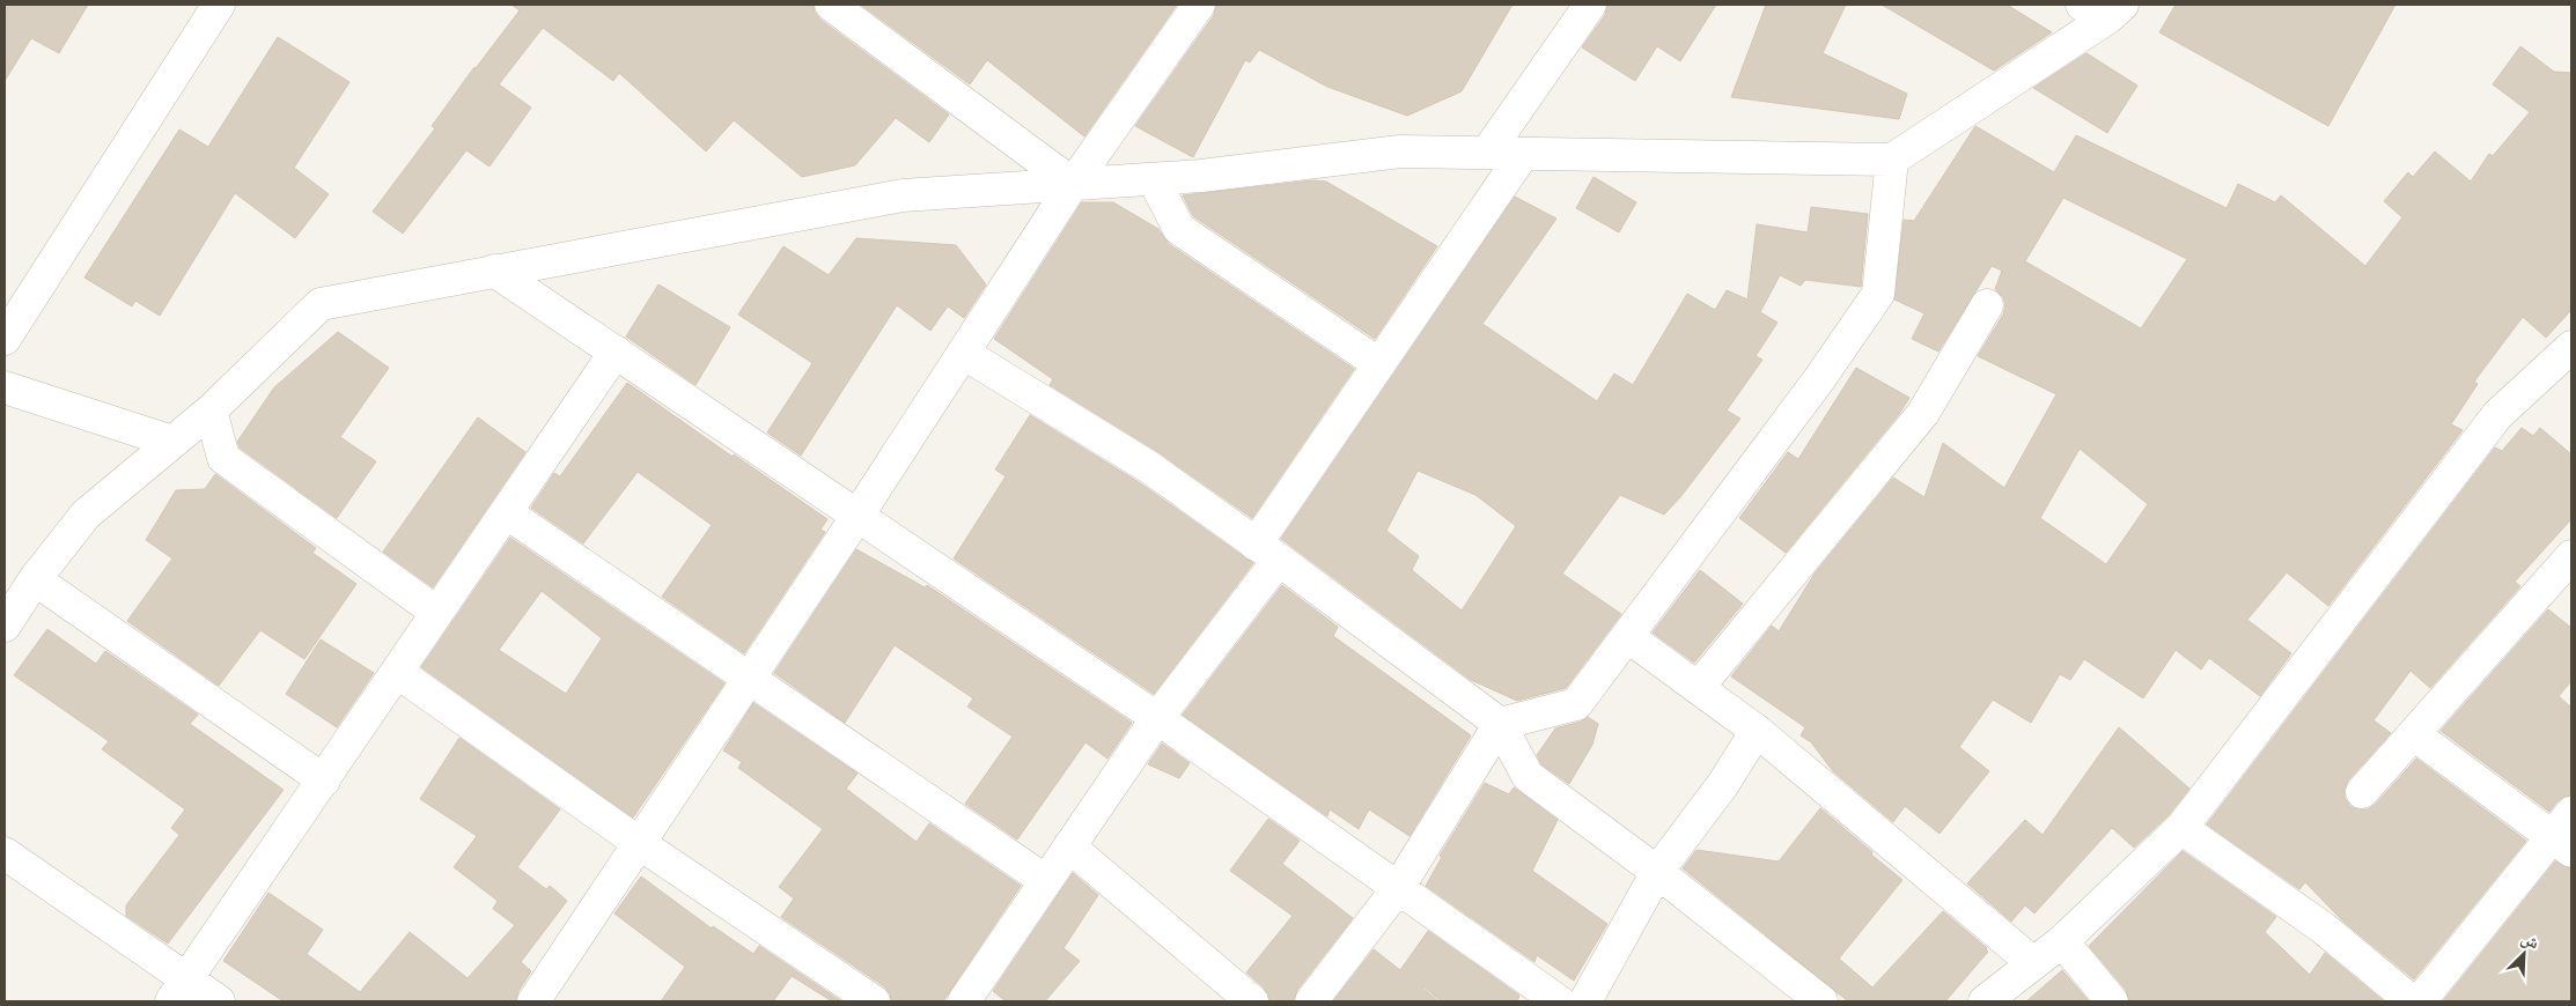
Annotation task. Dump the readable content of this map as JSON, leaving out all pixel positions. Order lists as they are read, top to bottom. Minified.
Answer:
{"north":"top right"}
